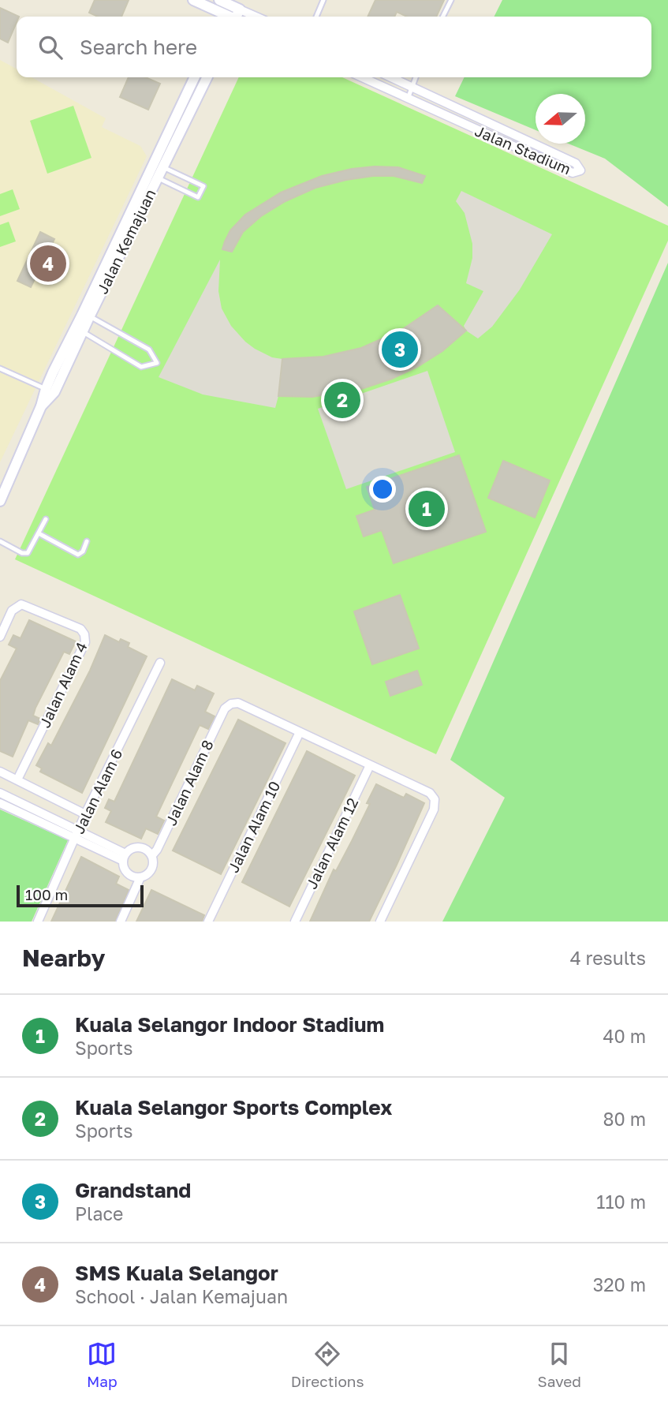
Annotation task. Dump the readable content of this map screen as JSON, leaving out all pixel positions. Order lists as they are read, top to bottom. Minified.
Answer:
{"streets":{"street":["Jalan Stadium","Jalan Kemajuan","Jalan Alam 4","Jalan Alam 8","Jalan Alam 6","Jalan Alam 10","Jalan Alam 12"]},"crossings":[["Jalan Alam 8","Jalan Alam 10"]],"scale_bar":"100 m","north":"left","page":{"search":"Search here","pins":["4","3","2","1"],"scale":"100 m","heading":["Nearby","4 results"],"list":[{"mark":"1","name":"Kuala Selangor Indoor Stadium","note":"Sports","value":"40 m"},{"mark":"2","name":"Kuala Selangor Sports Complex","note":"Sports","value":"80 m"},{"mark":"3","name":"Grandstand","note":"Place","value":"110 m"},{"mark":"4","name":"SMS Kuala Selangor","note":"School · Jalan Kemajuan","value":"320 m"}],"nav":["Map","Directions","Saved"]}}
